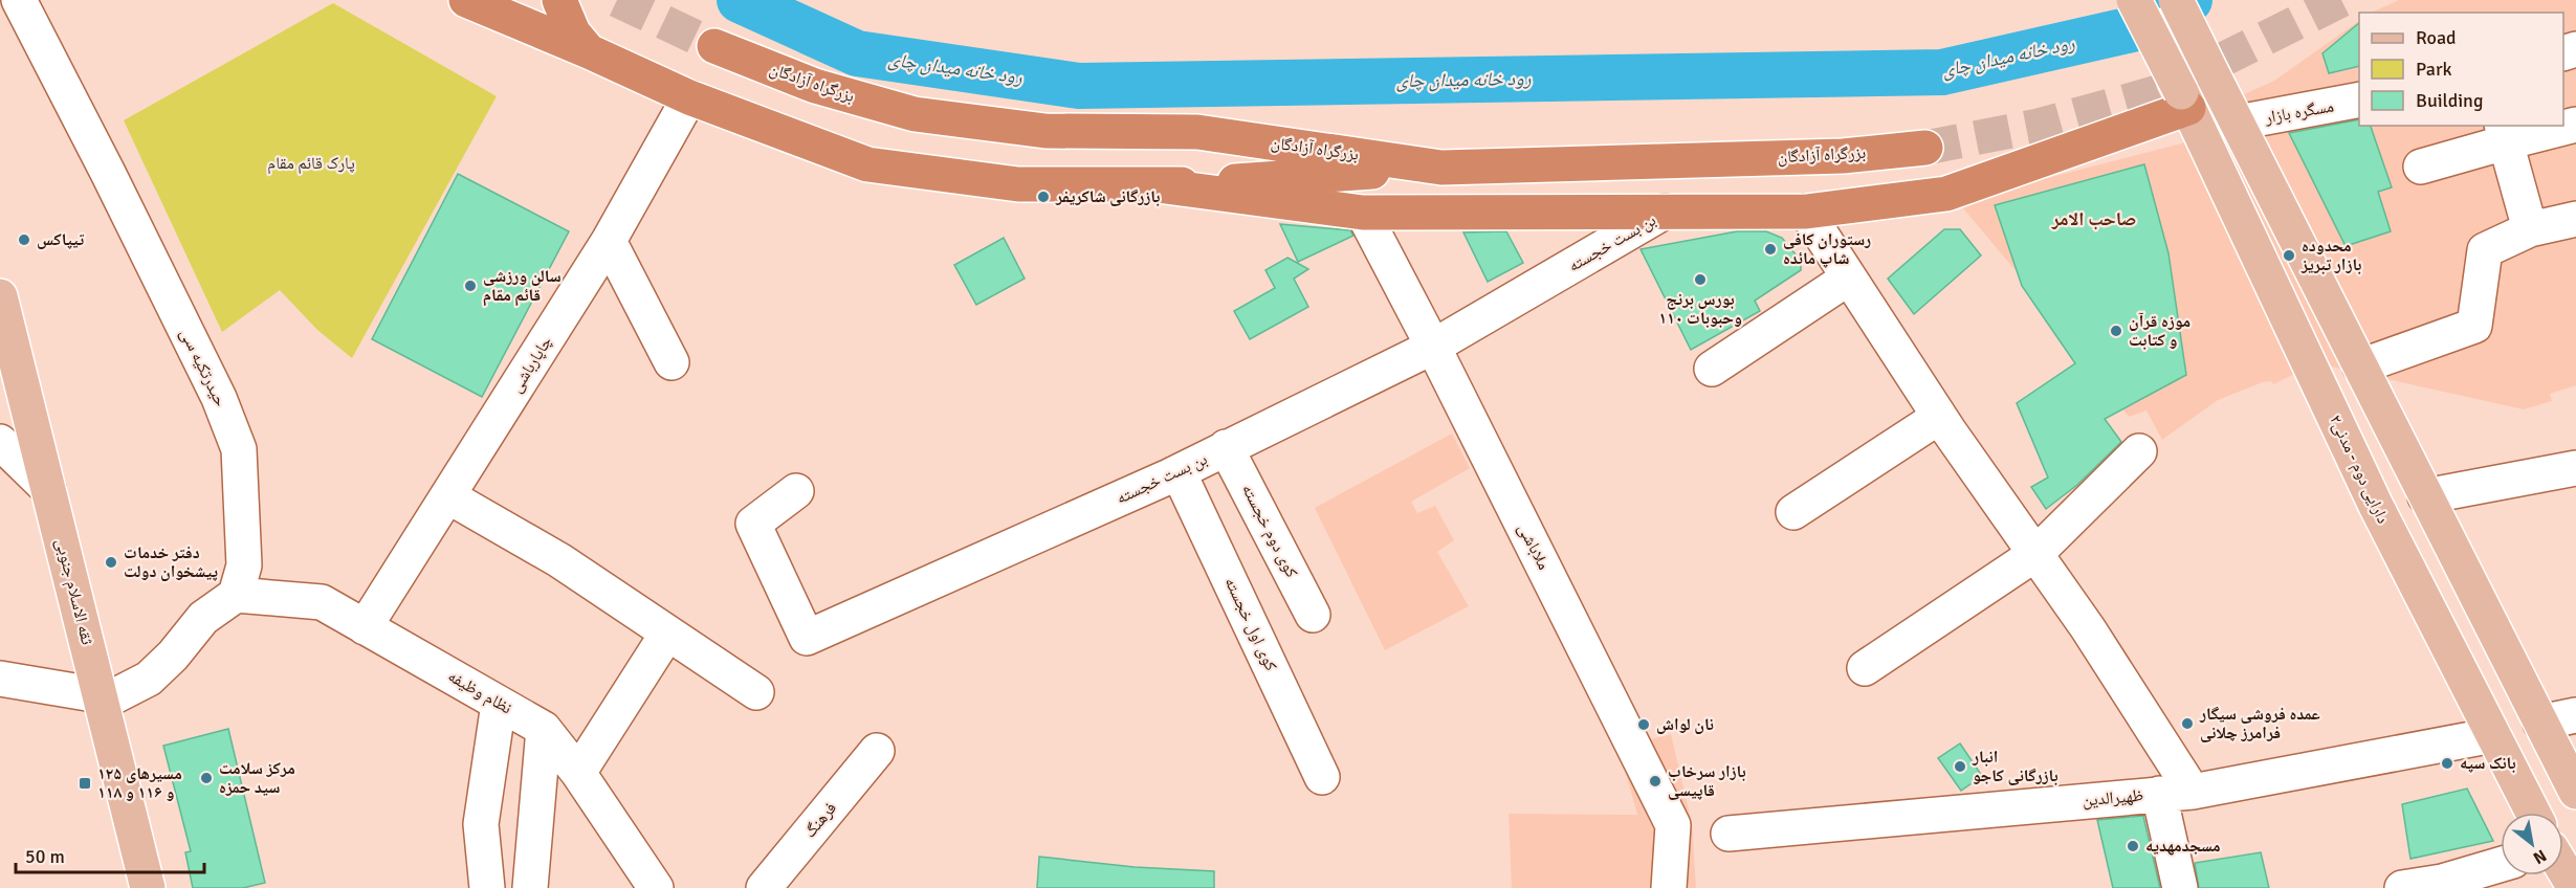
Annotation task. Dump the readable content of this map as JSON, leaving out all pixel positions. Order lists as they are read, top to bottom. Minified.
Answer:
{"streets":{"highway":["بزرگراه آزادگان"],"main road":["دارایی دوم - مدنی۲","ثقه الاسلام جنوبی"],"street":["مسگره بازار","بن بست خجسته","چاپارباشی","حیدرتکیه سی","کوی دوم خجسته","ملاباشی","کوی اول خجسته","نظام وظیفه","ظهیرالدین","فرهنگ"]},"crossings":[["بن بست خجسته","کوی دوم خجسته"],["بن بست خجسته","ملاباشی"],["بن بست خجسته","کوی اول خجسته"],["چاپارباشی","نظام وظیفه"],["حیدرتکیه سی","نظام وظیفه"],["دارایی دوم - مدنی۲","ظهیرالدین"]],"districts":["صاحب الامر"],"water":["رود خانه میدان چای"],"parks":["پارک قائم مقام"],"places":{"other":["بازرگانی شاکریفر","تیپاکس","رستوران کافی شاپ مائده","محدوده بازار تبریز","بورس برنج وحبوبات ۱۱۰","سالن ورزشی قائم مقام","موزه قرآن و کتابت","دفتر خدمات پیشخوان دولت","عمده فروشی سیگار فرامرز چلانی","نان لواش","بانک سپه","انبار بازرگانی کاجو","مرکز سلامت سید حمزه","بازار سرخاب قاپیسی","مسجدمهدیه"],"transit":["مسیرهای ۱۲۵ و ۱۱۶ و ۱۱۸"]},"legend":["Road","Park","Building"],"scale_bar":"50 m","north":"bottom right"}
